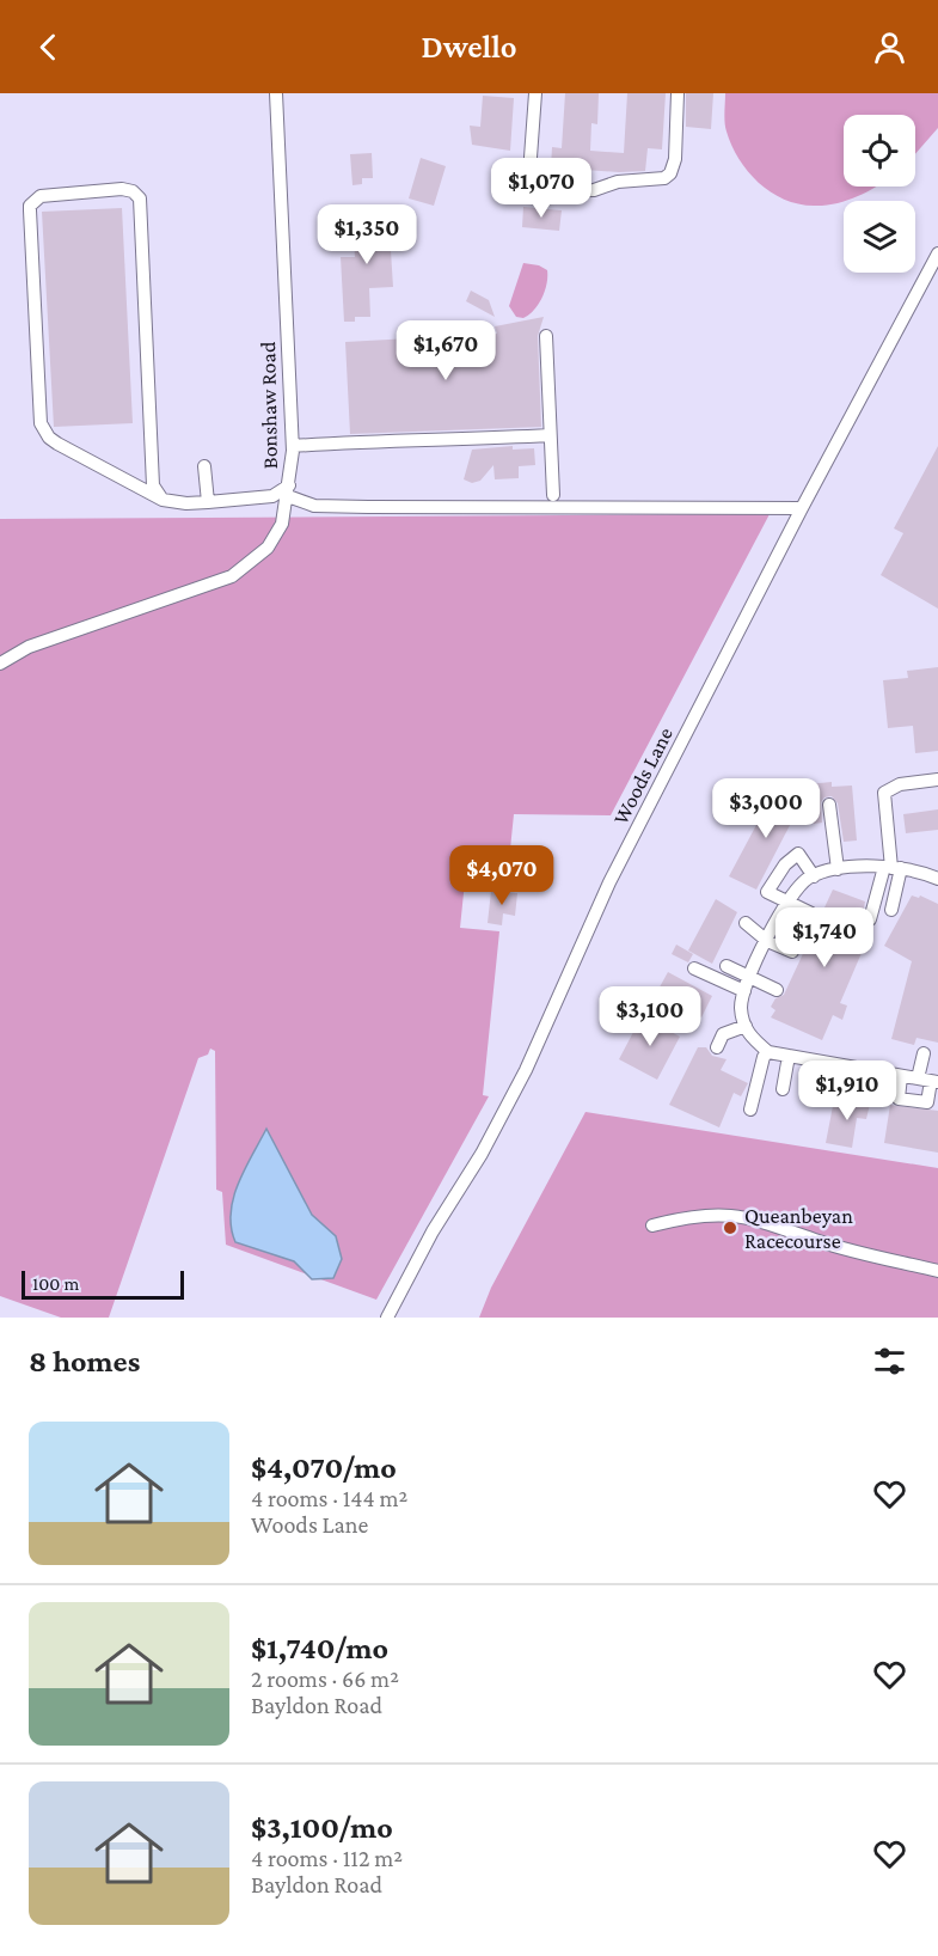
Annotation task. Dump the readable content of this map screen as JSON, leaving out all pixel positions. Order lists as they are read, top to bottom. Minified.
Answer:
{"streets":{"street":["Bonshaw Road","Woods Lane"]},"places":["Queanbeyan Racecourse"],"scale_bar":"100 m","page":{"header":"Dwello","price":["$1,070","$1,350","$1,670","$3,000","$4,070","$1,740","$3,100","$1,910"],"scale":"100 m","heading":"8 homes","list":[{"name":"$4,070/mo","note":"4 rooms · 144 m² · Woods Lane"},{"name":"$1,740/mo","note":"2 rooms · 66 m² · Bayldon Road"},{"name":"$3,100/mo","note":"4 rooms · 112 m² · Bayldon Road"}]}}
